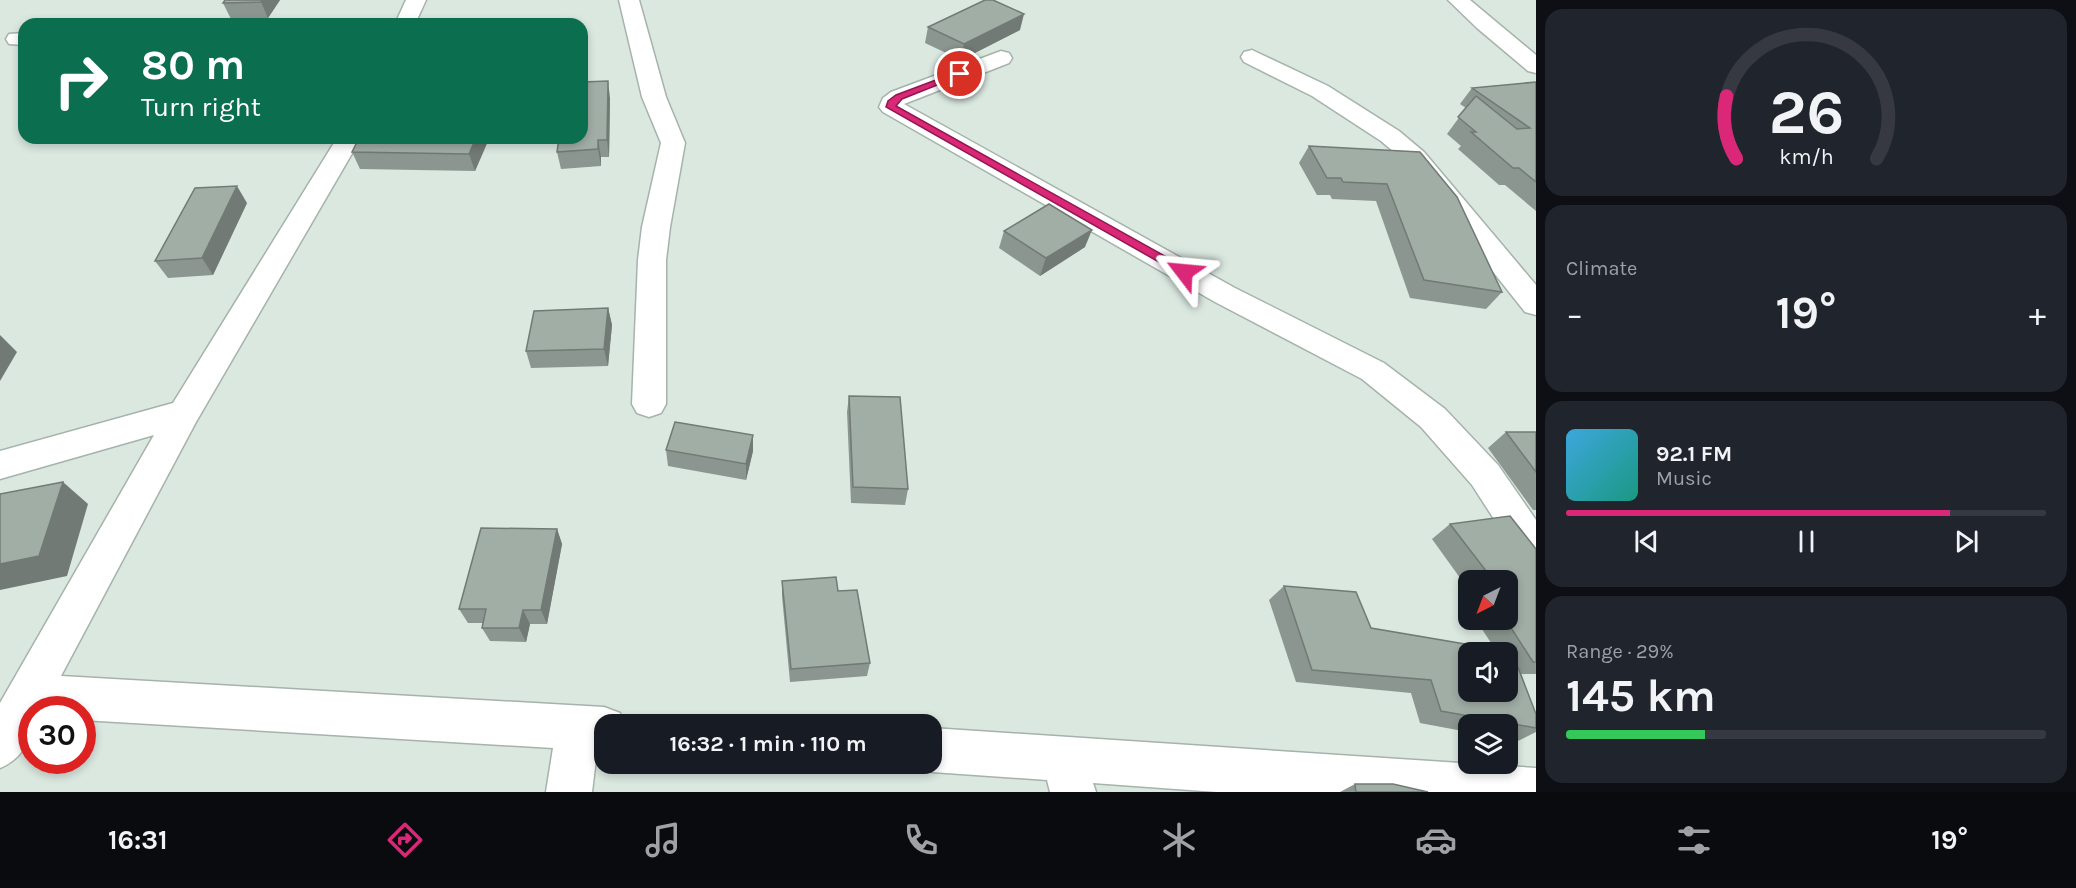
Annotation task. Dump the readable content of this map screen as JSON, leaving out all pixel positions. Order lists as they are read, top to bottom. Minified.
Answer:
{"north":"bottom left","page":{"turn":["80 m","Turn right"],"tile":["Climate",["Range · 29%","145 km"]],"heat":["−","19°","+"],"song":["92.1 FM","Music"],"limit":"30","trip":"16:32 · 1 min · 110 m","tabs":["16:31","19°"],"gauge":["26","km/h"]}}
